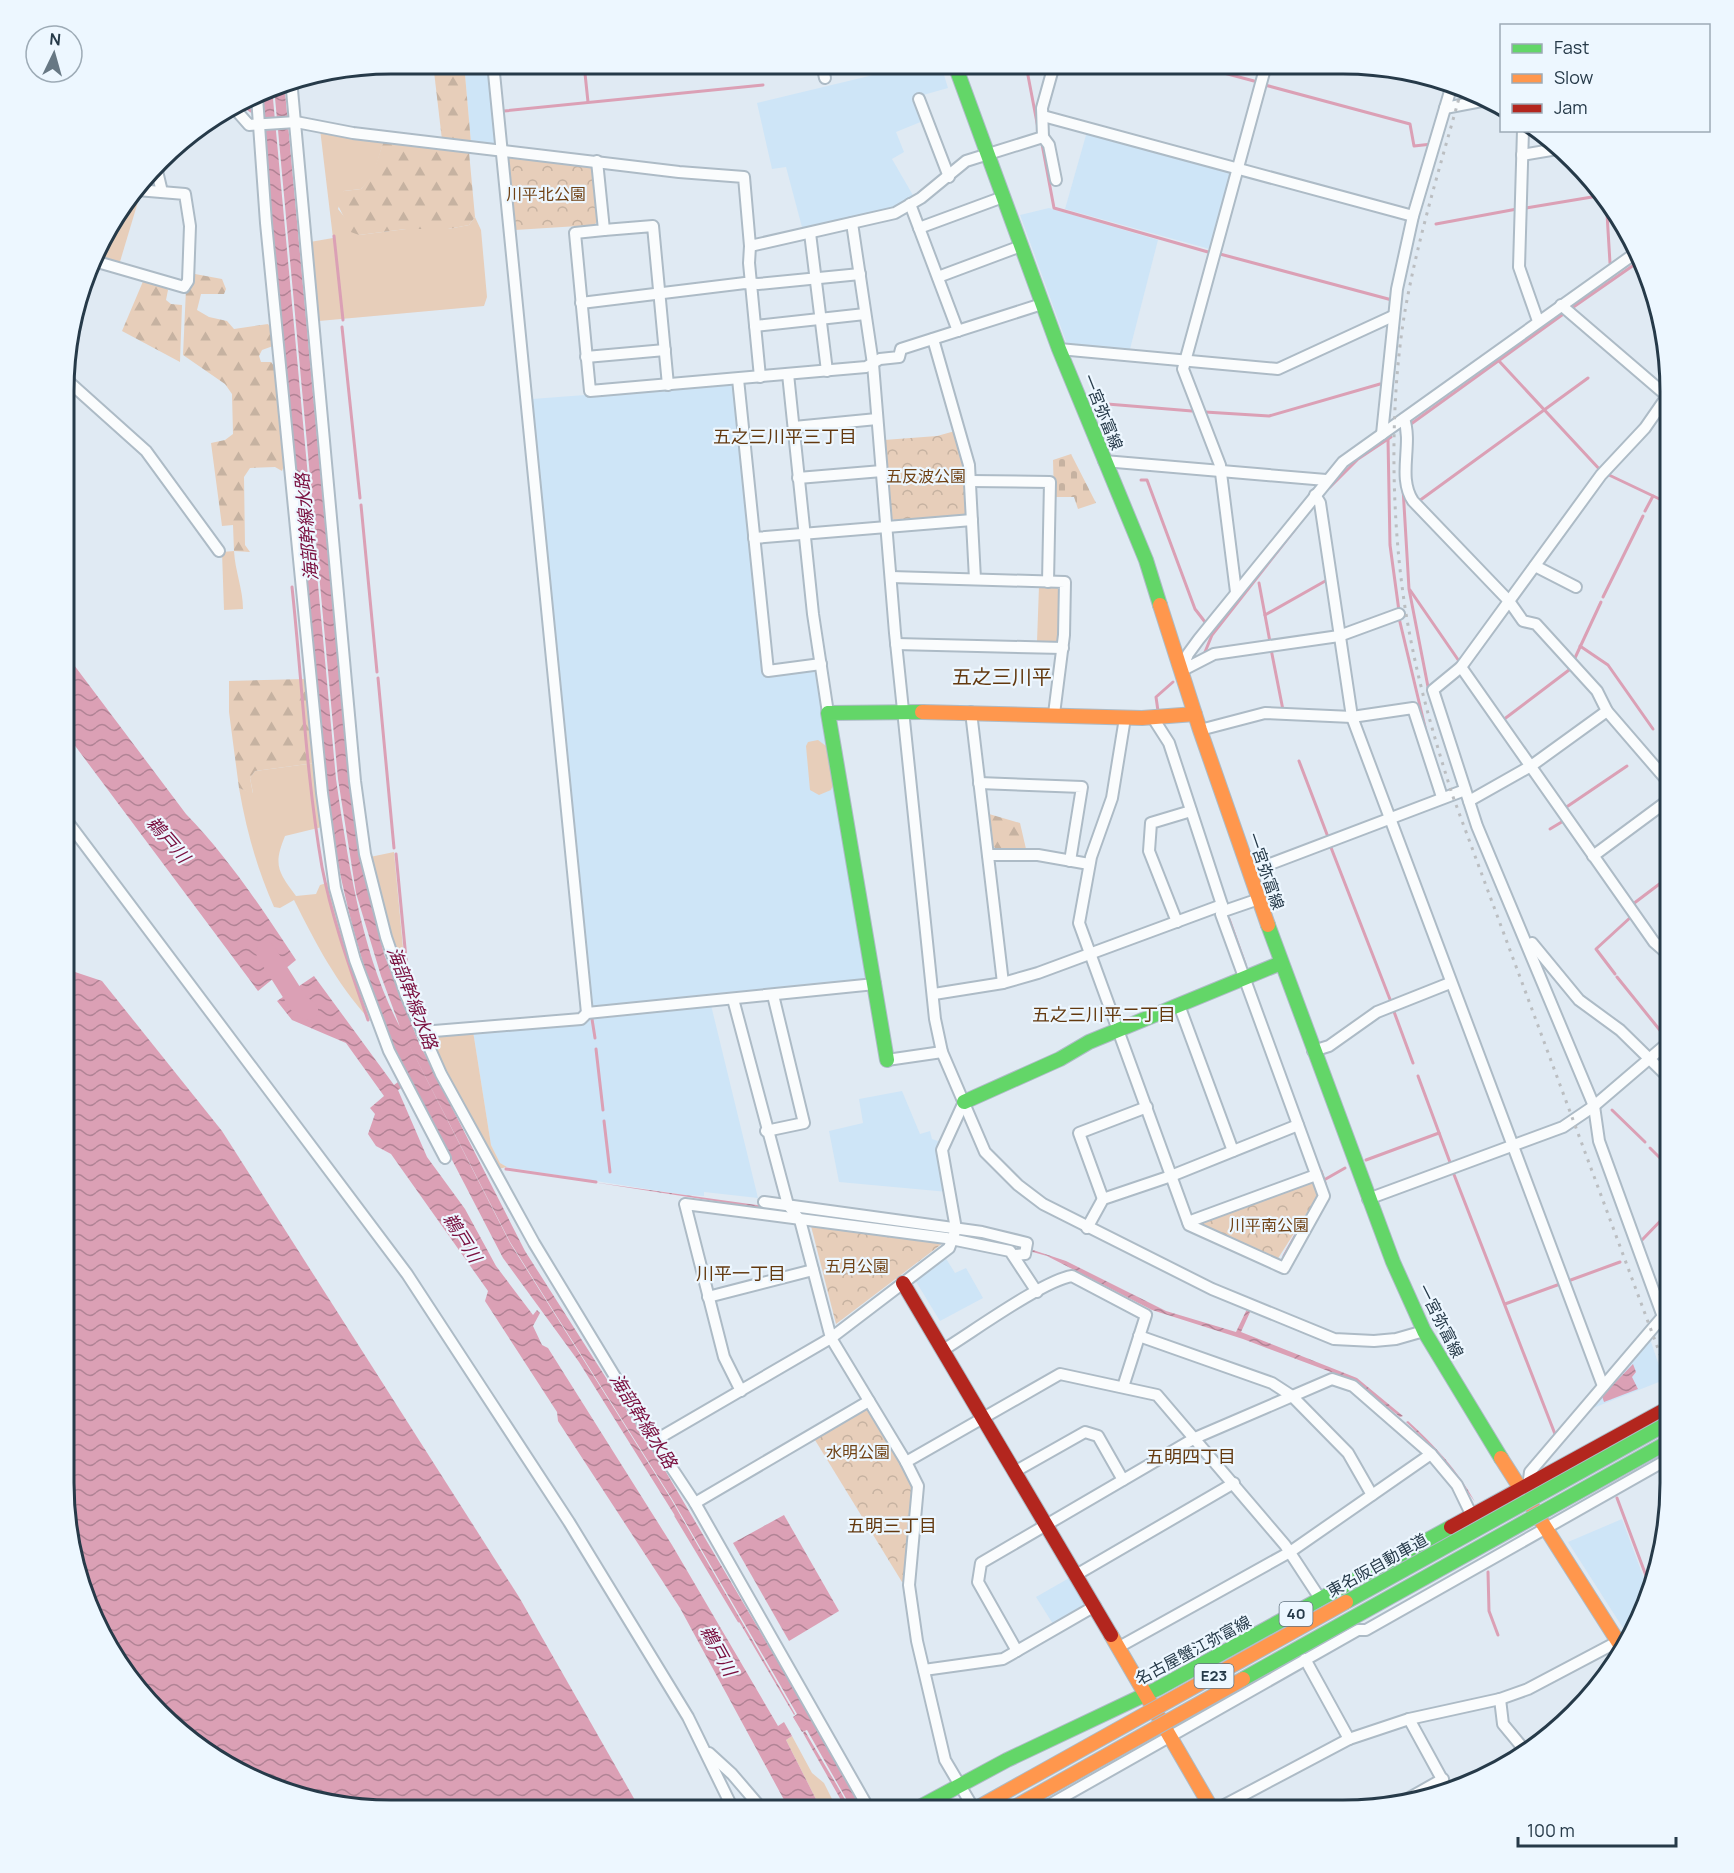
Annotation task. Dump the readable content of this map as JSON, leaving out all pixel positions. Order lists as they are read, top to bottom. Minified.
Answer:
{"streets":{"main road":["一宮弥富線","東名阪自動車道","40","名古屋蟹江弥富線","E23"]},"crossings":[["一宮弥富線","名古屋蟹江弥富線"]],"districts":["五之三川平三丁目","五之三川平","五之三川平二丁目","川平一丁目","五明四丁目","五明三丁目"],"water":["海部幹線水路","鵜戸川"],"parks":["川平北公園","五反波公園","川平南公園","五月公園","水明公園"],"legend":["Fast","Slow","Jam"],"scale_bar":"100 m","north":"top"}
